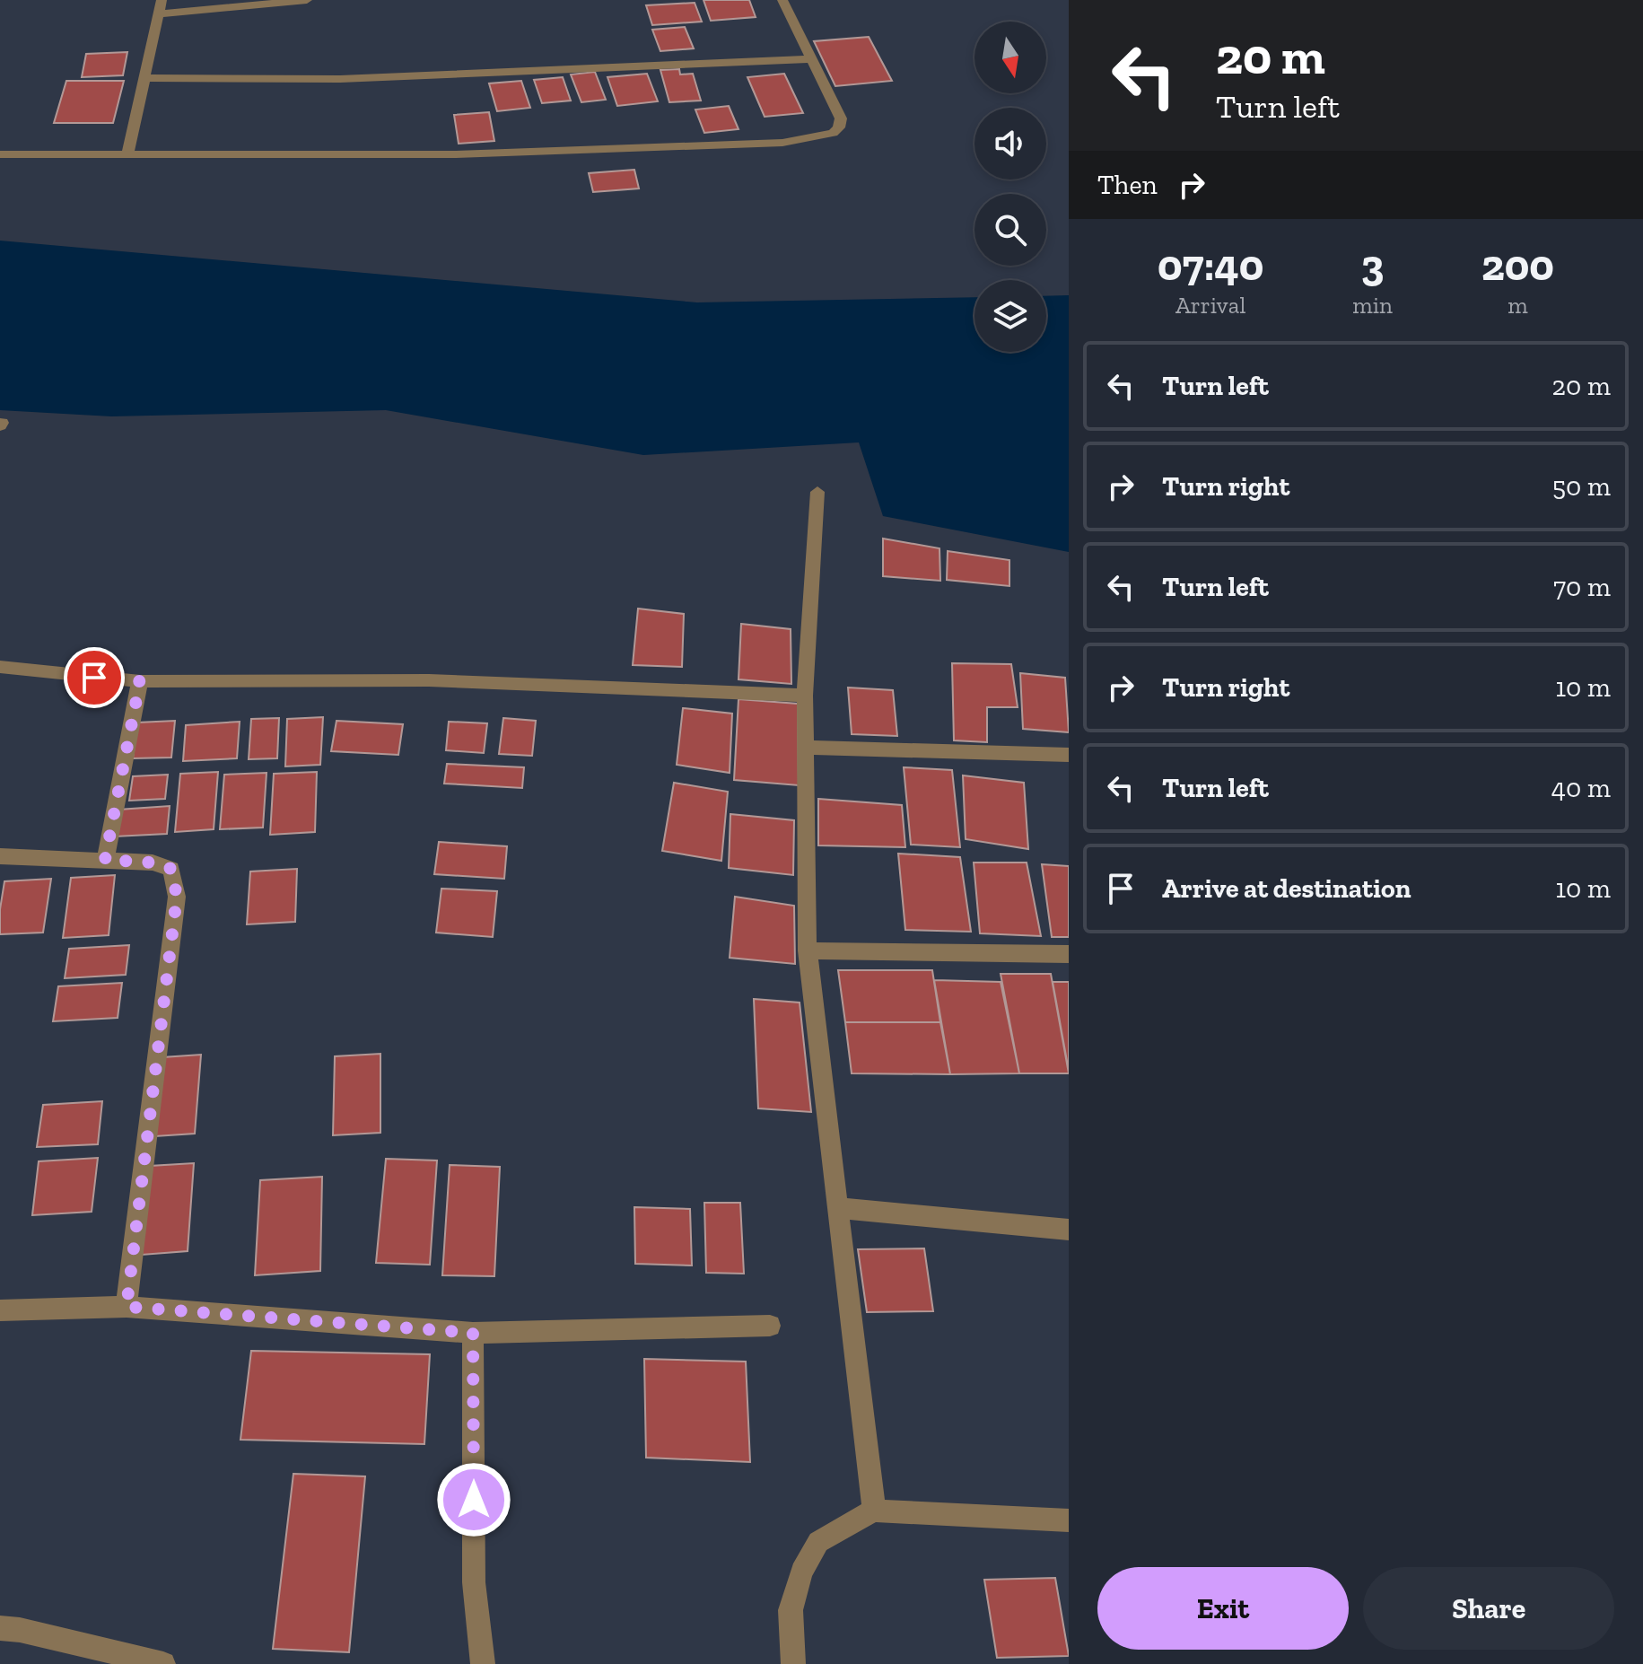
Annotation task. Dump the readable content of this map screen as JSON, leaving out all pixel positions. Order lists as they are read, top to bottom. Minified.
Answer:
{"north":"bottom","page":{"turn":["20 m","Turn left"],"then":"Then","eta":["07:40","Arrival","3","min","200","m"],"list":[{"name":"Turn left","value":"20 m"},{"name":"Turn right","value":"50 m"},{"name":"Turn left","value":"70 m"},{"name":"Turn right","value":"10 m"},{"name":"Turn left","value":"40 m"},{"name":"Arrive at destination","value":"10 m"}],"buttons":["Exit","Share"]}}
